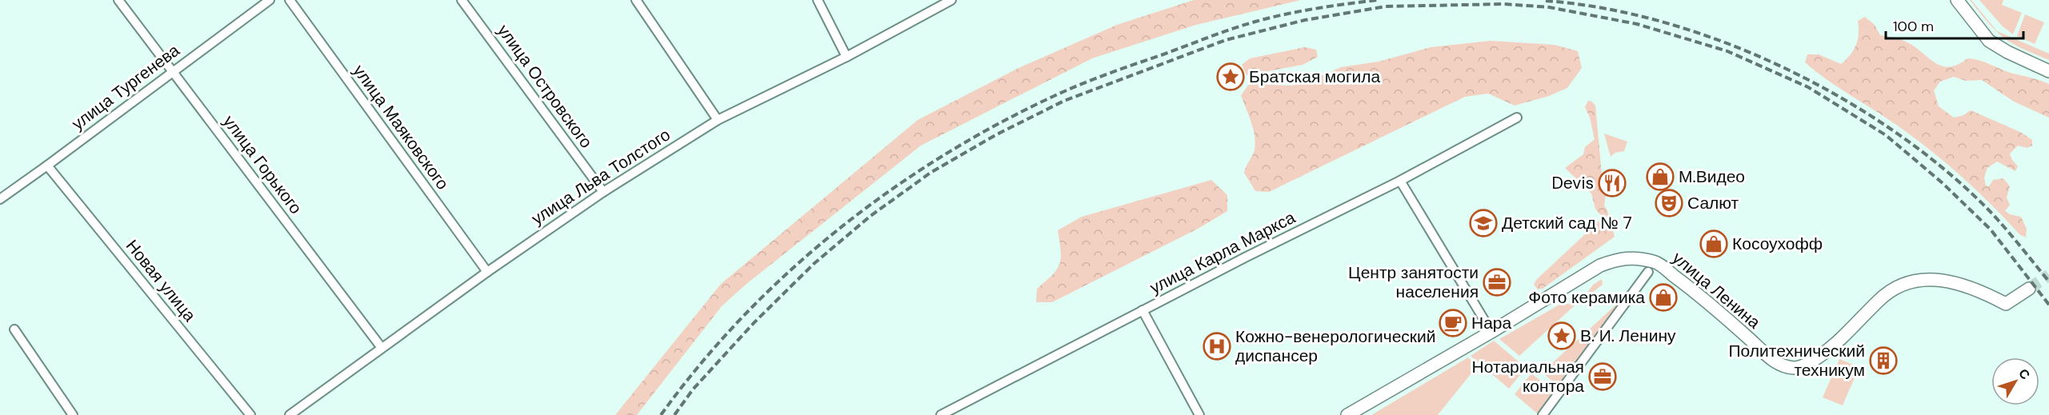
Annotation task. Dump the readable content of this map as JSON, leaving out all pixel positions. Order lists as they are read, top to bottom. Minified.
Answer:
{"streets":{"street":["улица Островского","улица Тургенева","улица Маяковского","улица Горького","улица Льва Толстого","улица Карла Маркса","Новая улица","улица Ленина"]},"crossings":[["улица Островского","улица Льва Толстого"],["улица Тургенева","улица Горького"],["улица Тургенева","Новая улица"],["улица Маяковского","улица Льва Толстого"],["улица Горького","улица Льва Толстого"]],"places":{"place":["Братская могила","В. И. Ленину"],"shop":["М.Видео","Косоухофф","Фото керамика"],"restaurant":["Devis"],"theatre":["Салют"],"school or university":["Детский сад № 7"],"office":["Центр занятости населения","Нотариальная контора"],"cafe":["Нара"],"hospital":["Кожно-венерологический диспансер"],"building":["Политехнический техникум"]},"scale_bar":"100 m","north":"top right"}
